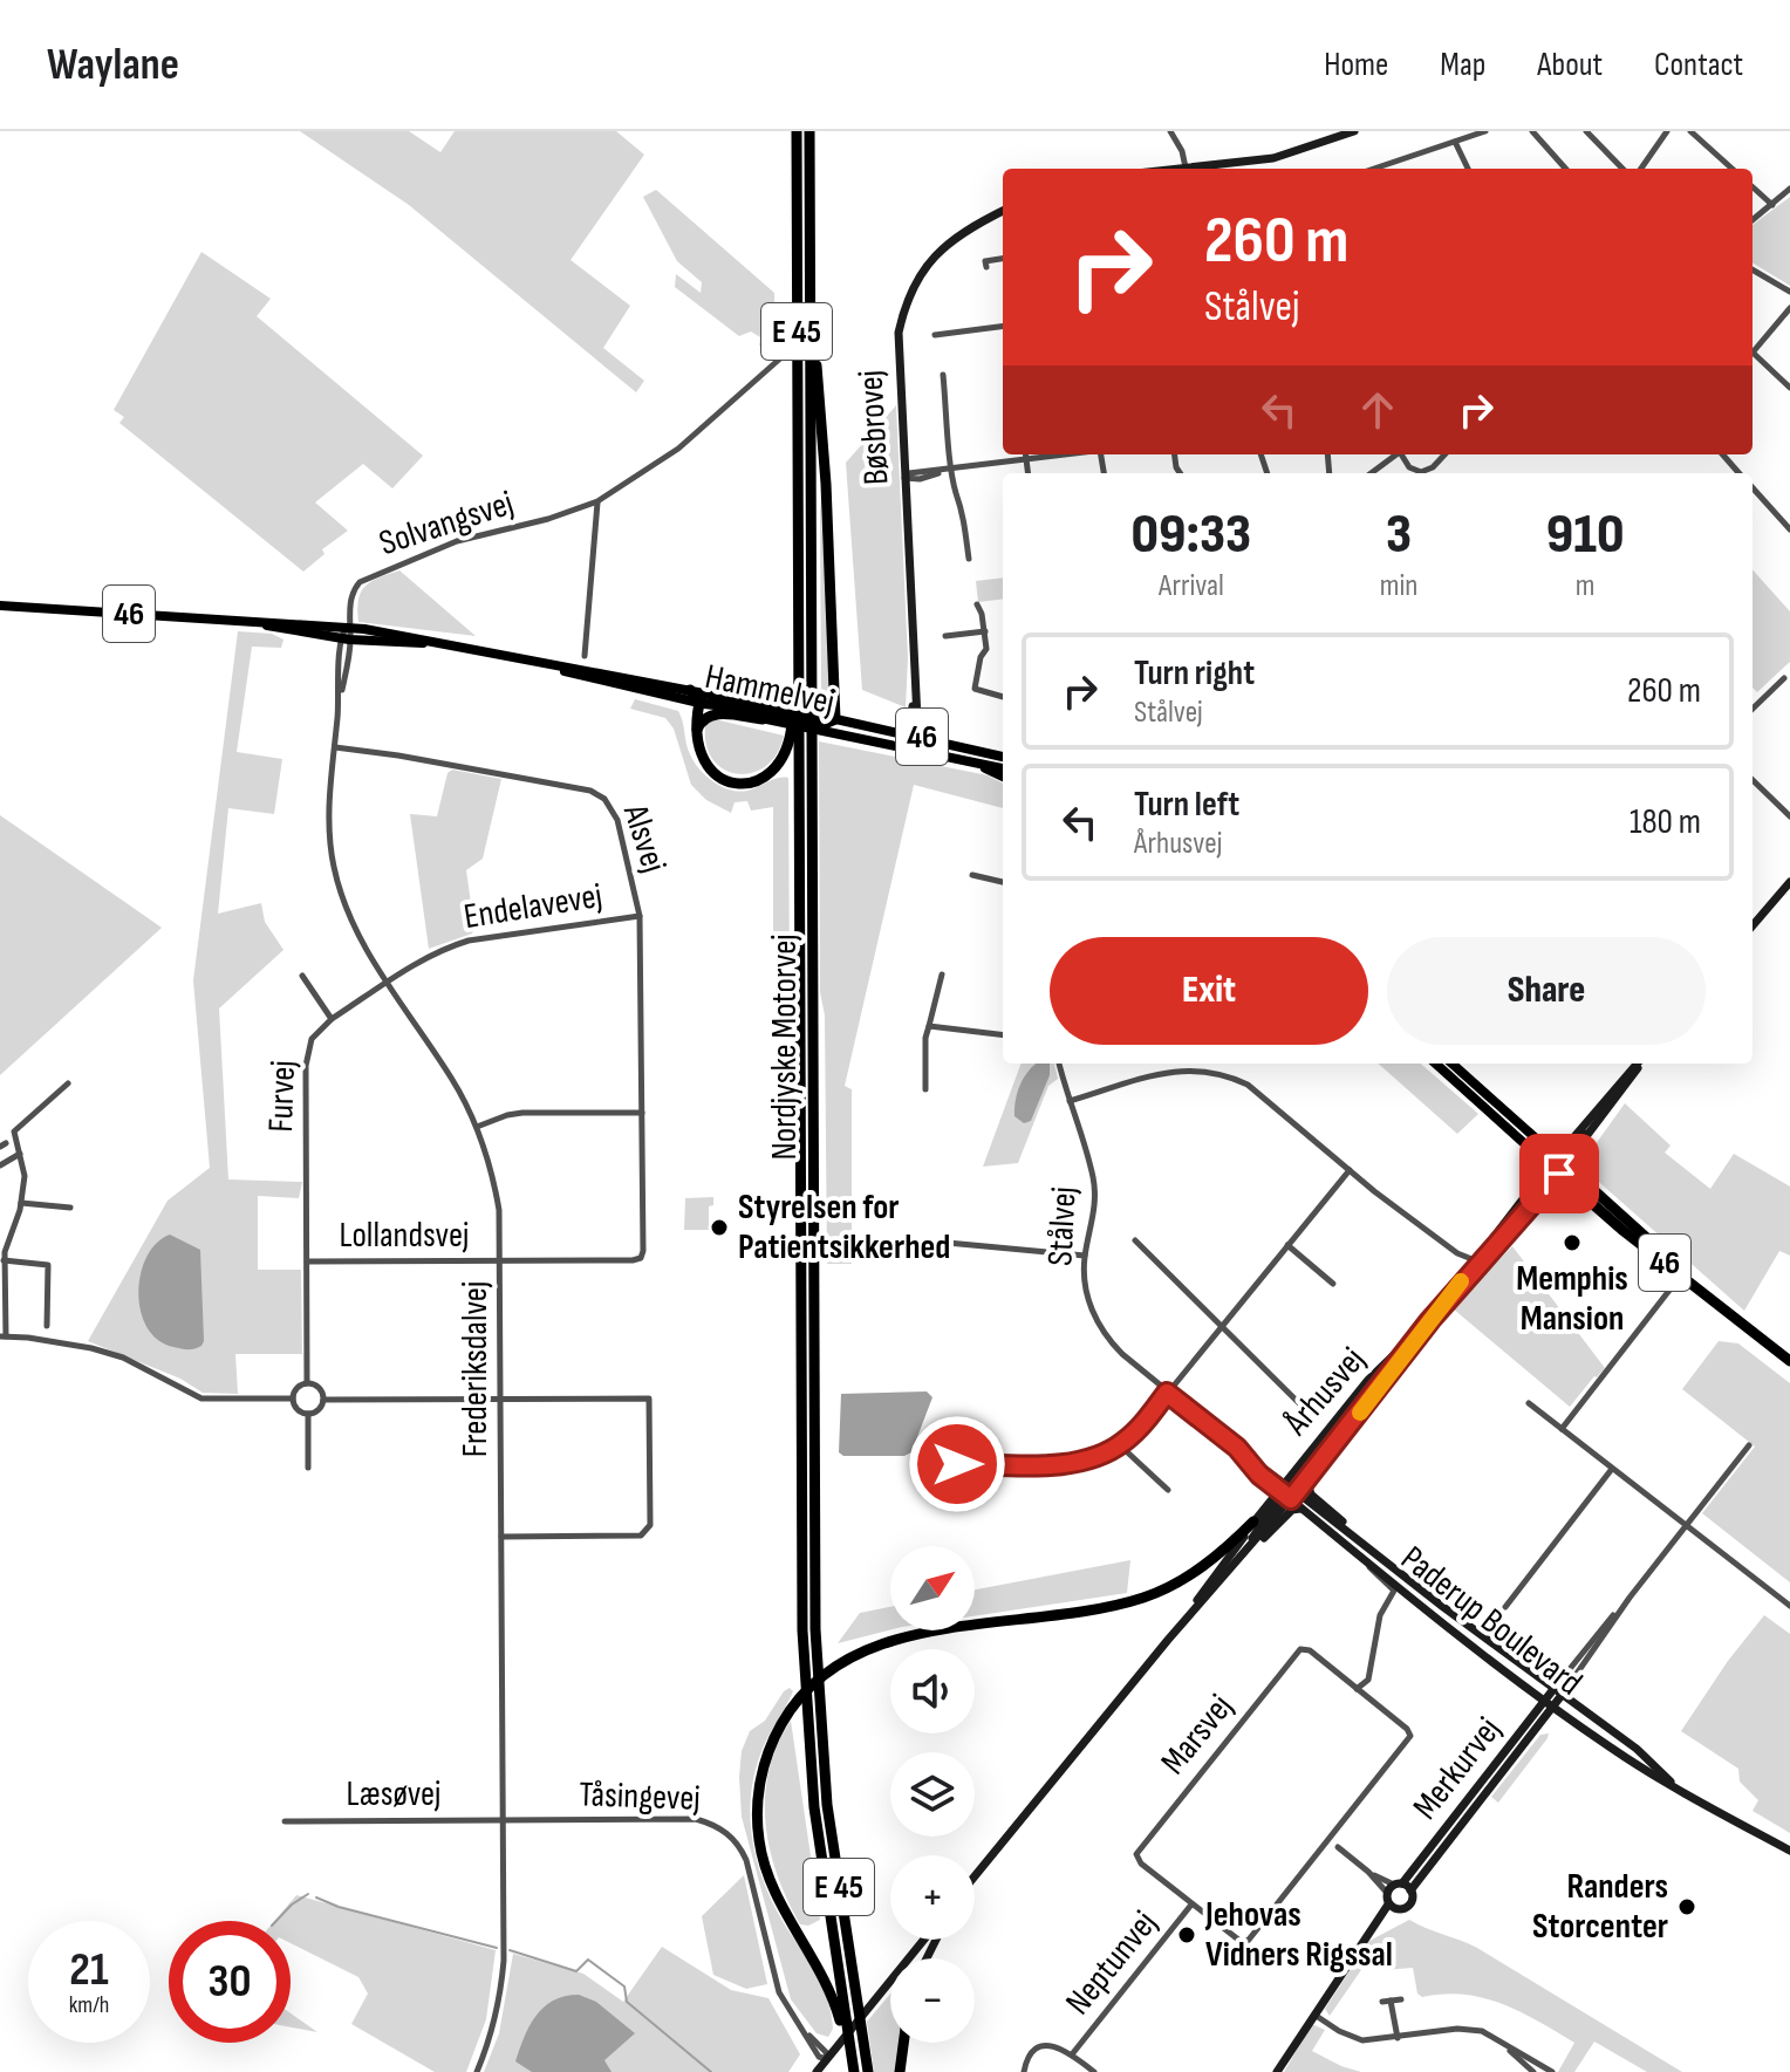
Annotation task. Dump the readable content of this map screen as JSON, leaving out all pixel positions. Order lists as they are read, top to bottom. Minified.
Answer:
{"streets":{"highway":["E 45","46","Nordjyske Motorvej"],"main road":["Hammelvej"],"street":["Bøsbrovej","Solvangsvej","Alsvej","Endelavevej","Furvej","Stålvej","Lollandsvej","Frederiksdalvej","Århusvej","Paderup Boulevard","Marsvej","Merkurvej","Læsøvej","Tåsingevej","Neptunvej"]},"crossings":[["Bøsbrovej","Hammelvej"],["Solvangsvej","Hammelvej"],["Solvangsvej","Frederiksdalvej"],["46","Århusvej"],["Hammelvej","Frederiksdalvej"],["Alsvej","Endelavevej"],["Alsvej","Lollandsvej"],["Alsvej","Frederiksdalvej"],["Endelavevej","Furvej"],["Endelavevej","Frederiksdalvej"],["Furvej","Lollandsvej"],["Furvej","Frederiksdalvej"],["Stålvej","Århusvej"],["Stålvej","Paderup Boulevard"],["Lollandsvej","Frederiksdalvej"],["Frederiksdalvej","Læsøvej"],["Frederiksdalvej","Tåsingevej"],["Århusvej","Paderup Boulevard"],["Paderup Boulevard","Merkurvej"],["Marsvej","Neptunvej"],["Læsøvej","Tåsingevej"]],"places":["Styrelsen for Patientsikkerhed","Memphis Mansion","Randers Storcenter","Jehovas Vidners Rigssal"],"north":"top right","page":{"header":"Waylane","nav":["Home","Map","About","Contact"],"turn":["260 m","Stålvej"],"eta":["09:33","Arrival","3","min","910","m"],"list":[{"name":"Turn right","note":"Stålvej","value":"260 m"},{"name":"Turn left","note":"Århusvej","value":"180 m"}],"buttons":["Exit","Share"],"map_buttons":["+","−"],"speed":"21 km/h","limit":"30"}}
